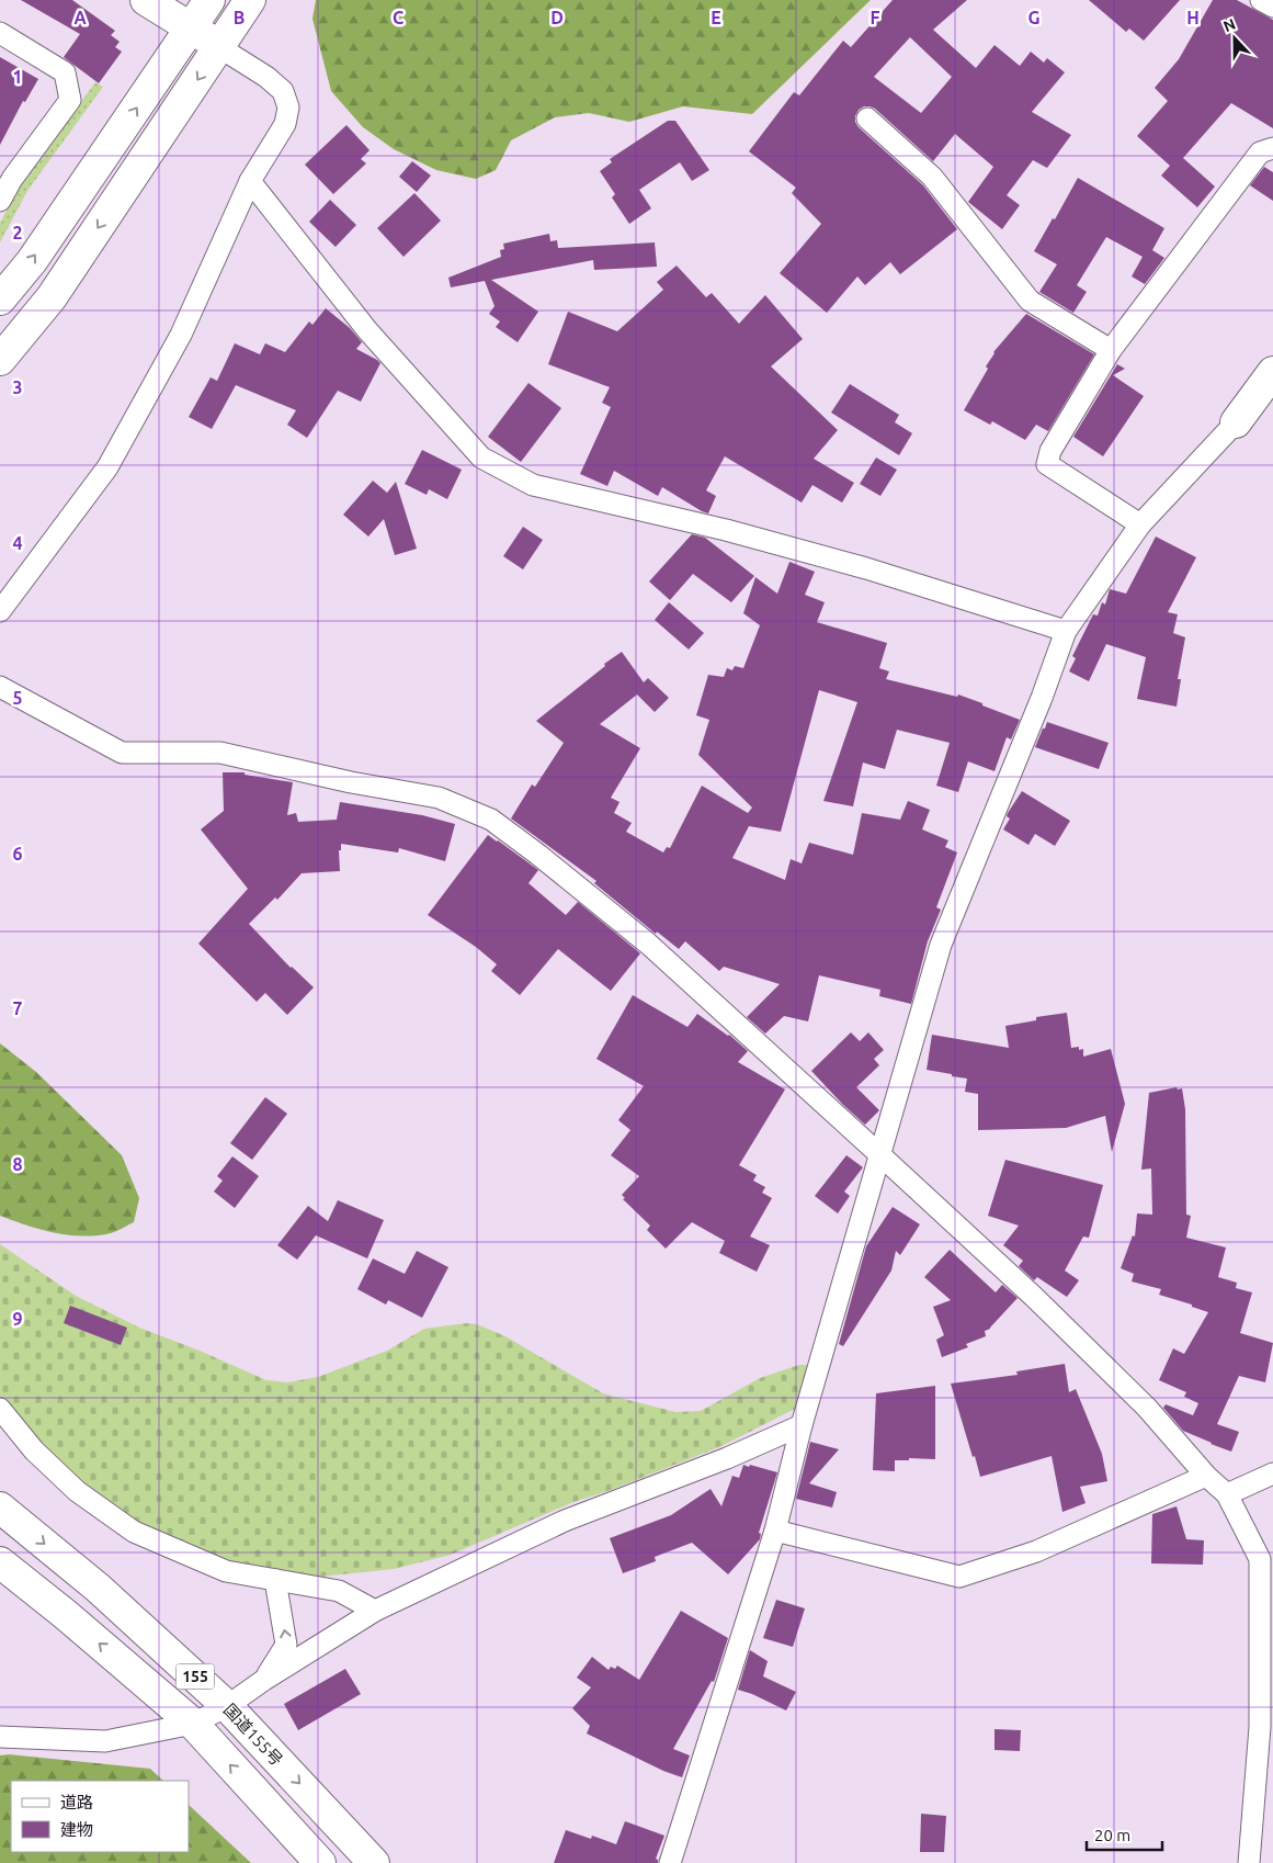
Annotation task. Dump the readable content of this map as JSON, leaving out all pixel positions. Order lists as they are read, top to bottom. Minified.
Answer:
{"streets":{"main road":["155","国道155号"]},"legend":["道路","建物"],"scale_bar":"20 m","north":"top","grid":{"columns":["A","B","C","D","E","F","G","H"],"rows":["1","2","3","4","5","6","7","8","9"]}}
